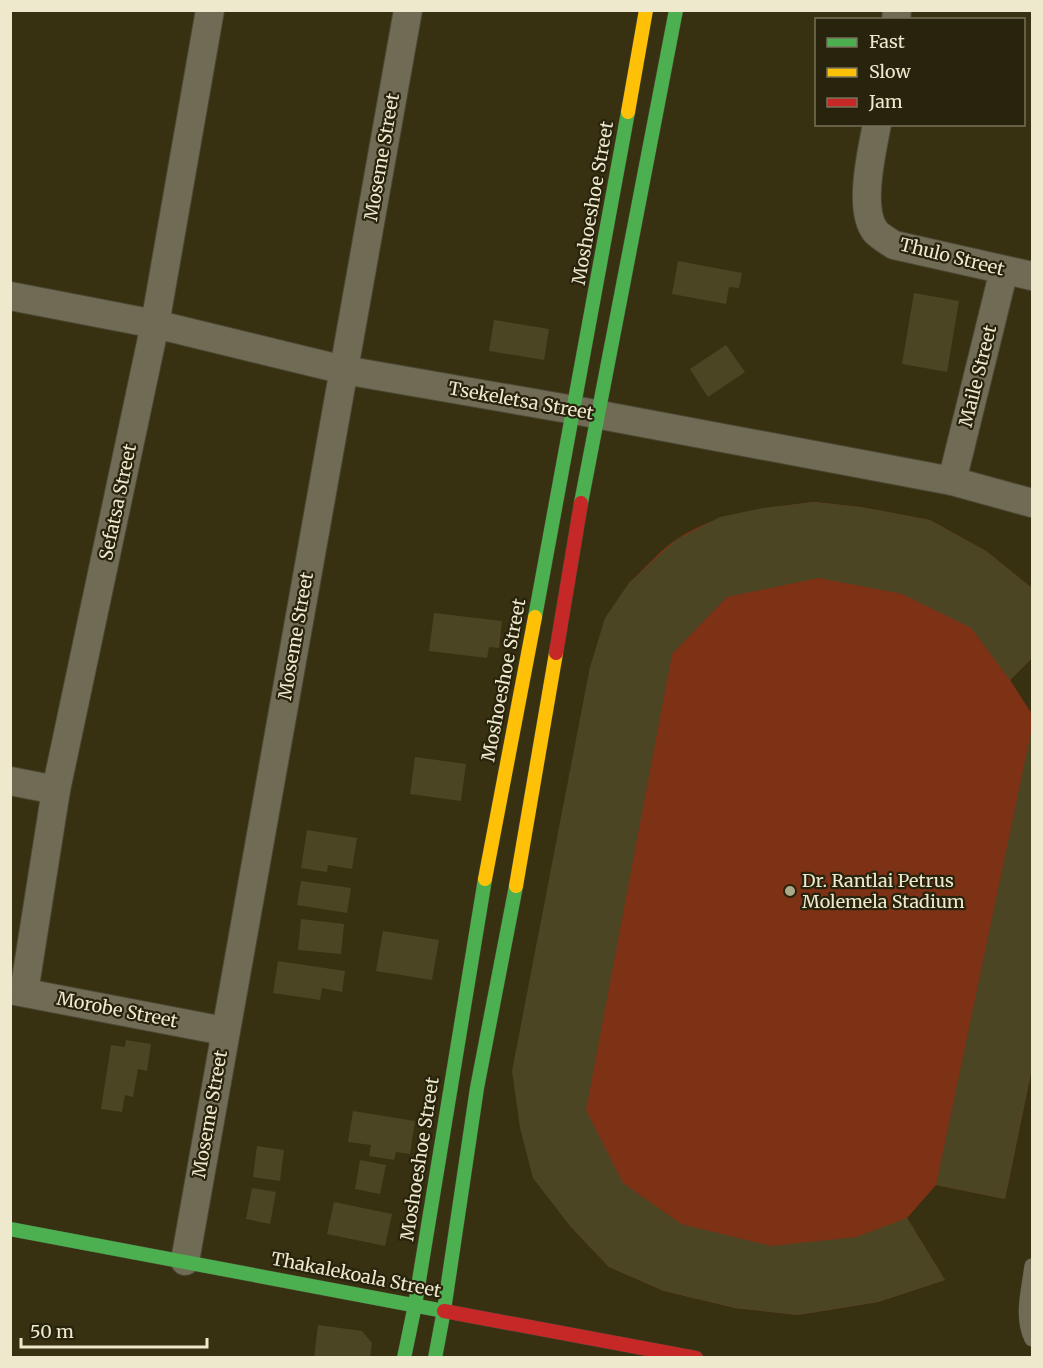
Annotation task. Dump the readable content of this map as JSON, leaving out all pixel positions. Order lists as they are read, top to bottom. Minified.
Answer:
{"streets":{"street":["Moseme Street","Moshoeshoe Street","Thulo Street","Maile Street","Tsekeletsa Street","Sefatsa Street","Morobe Street","Thakalekoala Street"]},"crossings":[["Moseme Street","Tsekeletsa Street"],["Moseme Street","Morobe Street"],["Moseme Street","Thakalekoala Street"],["Moshoeshoe Street","Tsekeletsa Street"],["Moshoeshoe Street","Thakalekoala Street"],["Thulo Street","Maile Street"],["Maile Street","Tsekeletsa Street"],["Tsekeletsa Street","Sefatsa Street"],["Sefatsa Street","Morobe Street"]],"places":["Dr. Rantlai Petrus Molemela Stadium"],"legend":["Fast","Slow","Jam"],"scale_bar":"50 m"}
